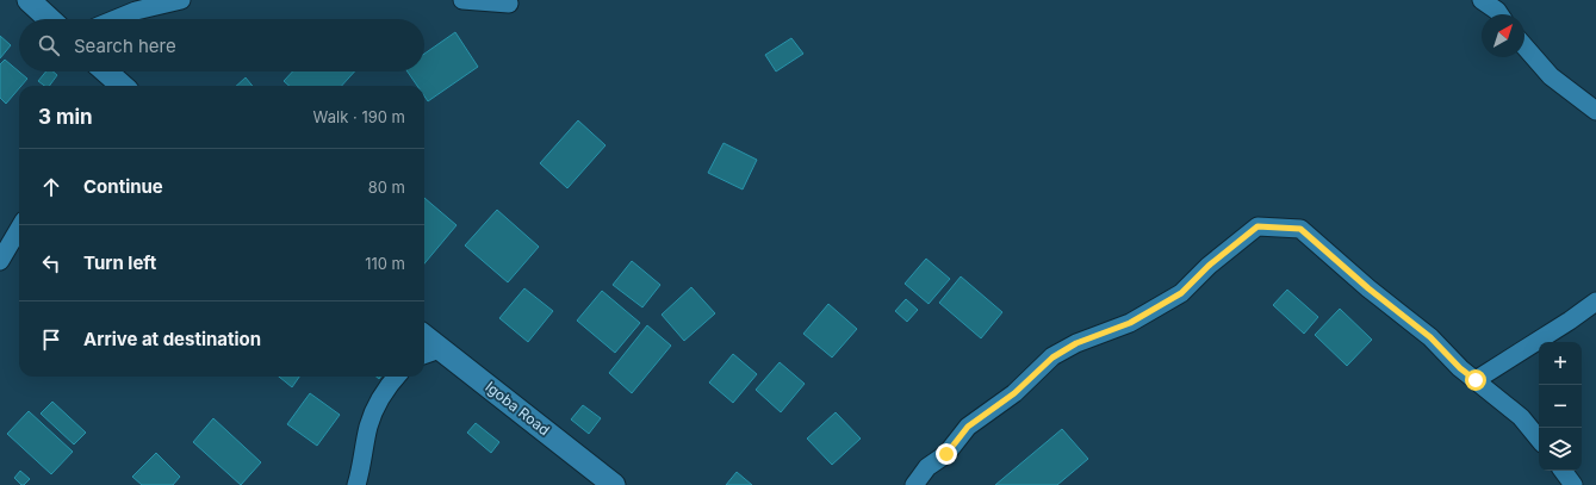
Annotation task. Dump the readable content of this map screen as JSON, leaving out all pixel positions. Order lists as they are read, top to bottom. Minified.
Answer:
{"streets":{"street":["Igoba Road"]},"north":"top right","page":{"search":"Search here","heading":["3 min","Walk · 190 m"],"list":[["Continue","80 m"],["Turn left","110 m"],"Arrive at destination"],"map_buttons":["+","−"]}}
